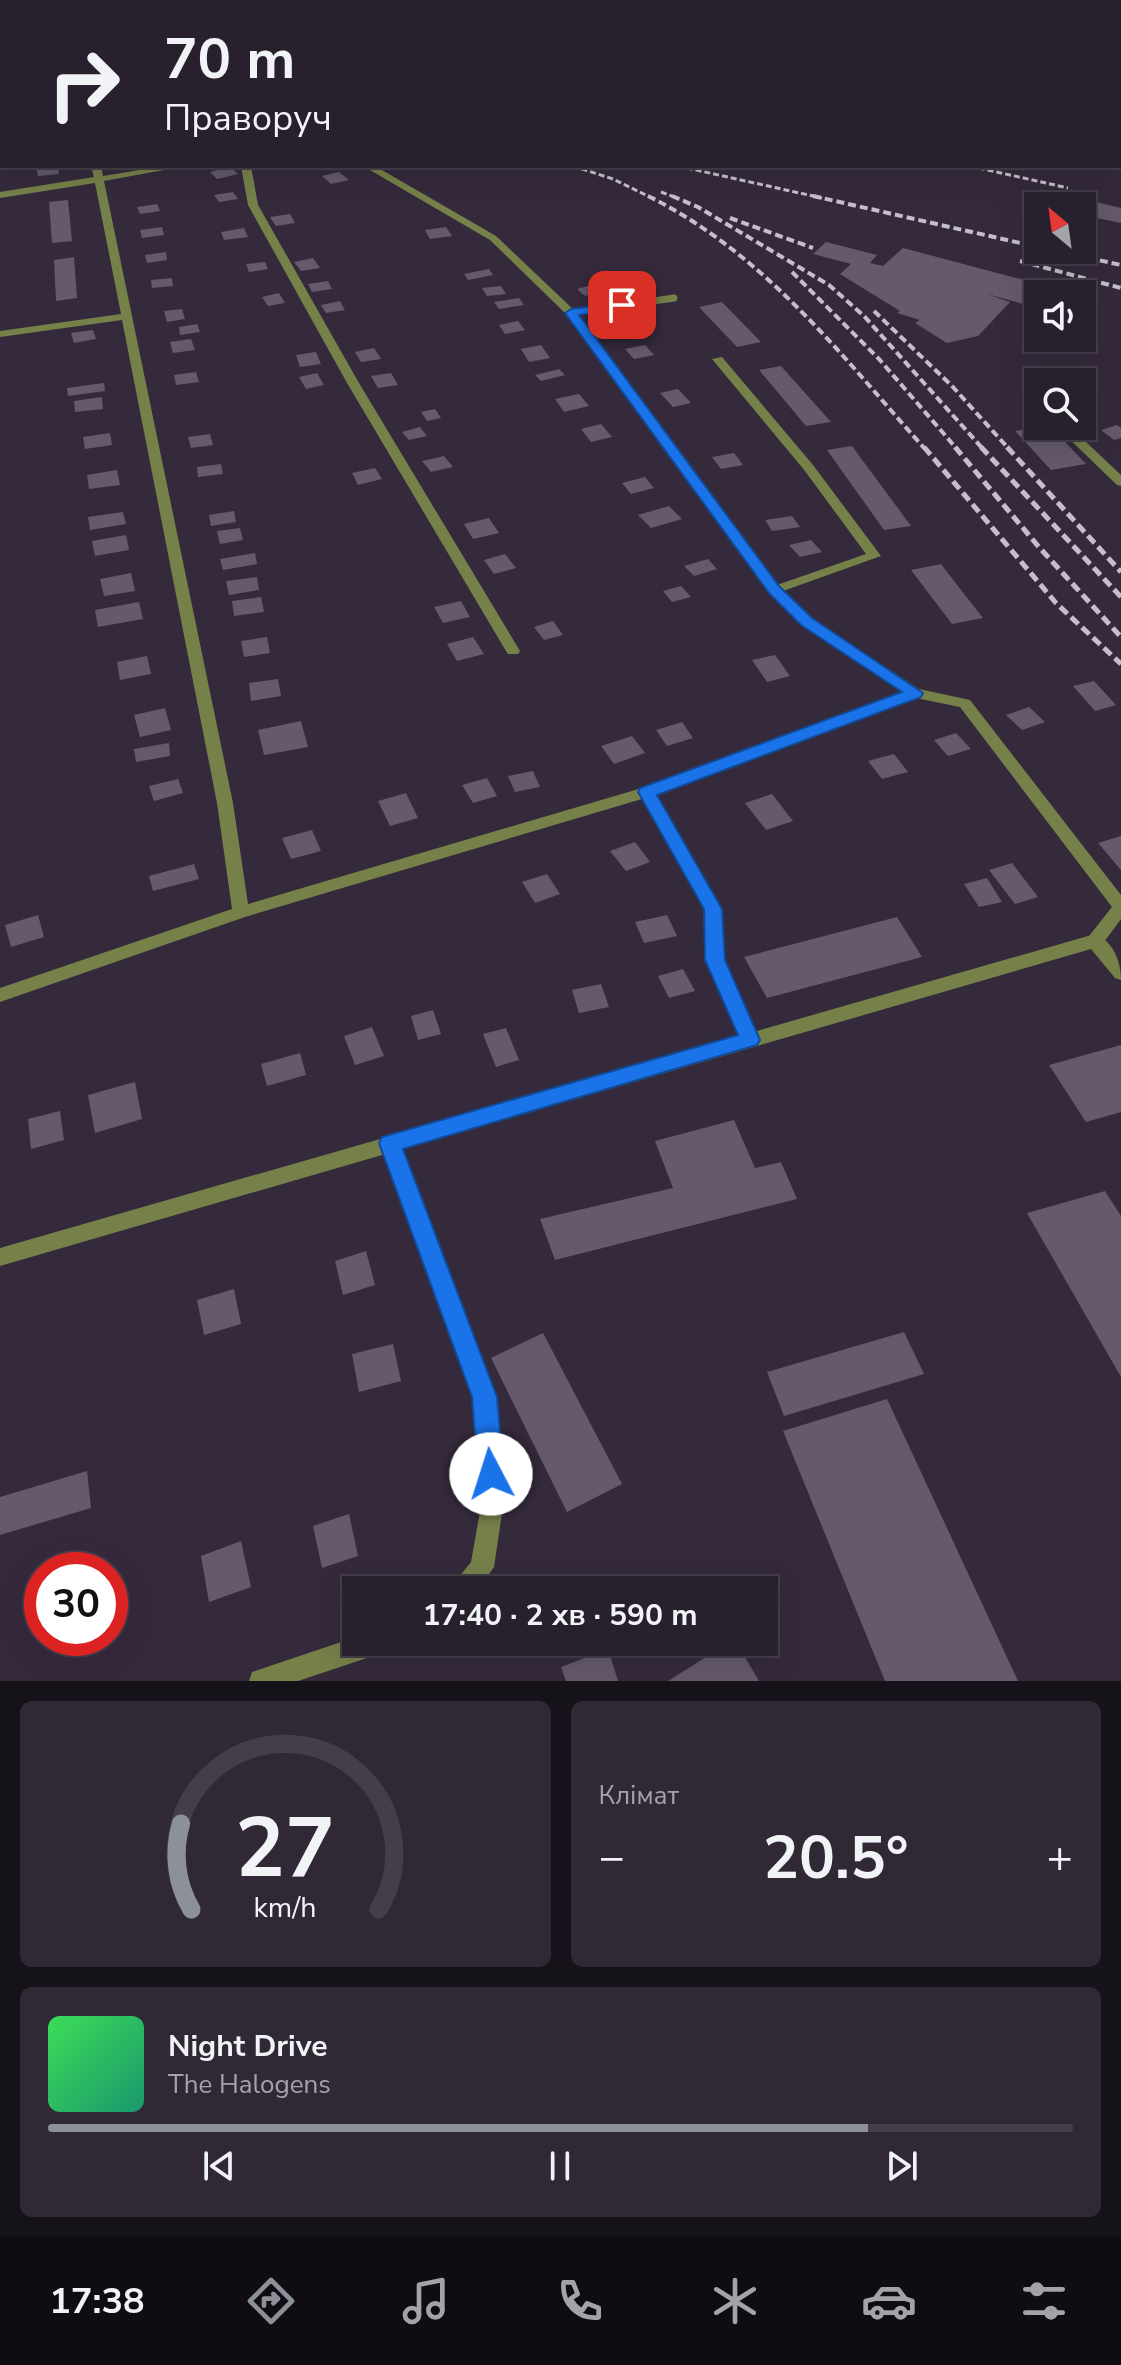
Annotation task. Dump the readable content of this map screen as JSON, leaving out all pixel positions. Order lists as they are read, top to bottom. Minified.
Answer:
{"north":"top left","page":{"turn":["70 m","Праворуч"],"limit":"30","trip":"17:40 · 2 хв · 590 m","tile":"Клімат","heat":["−","20.5°","+"],"song":["Night Drive","The Halogens"],"tabs":"17:38","gauge":["27","km/h"]}}
